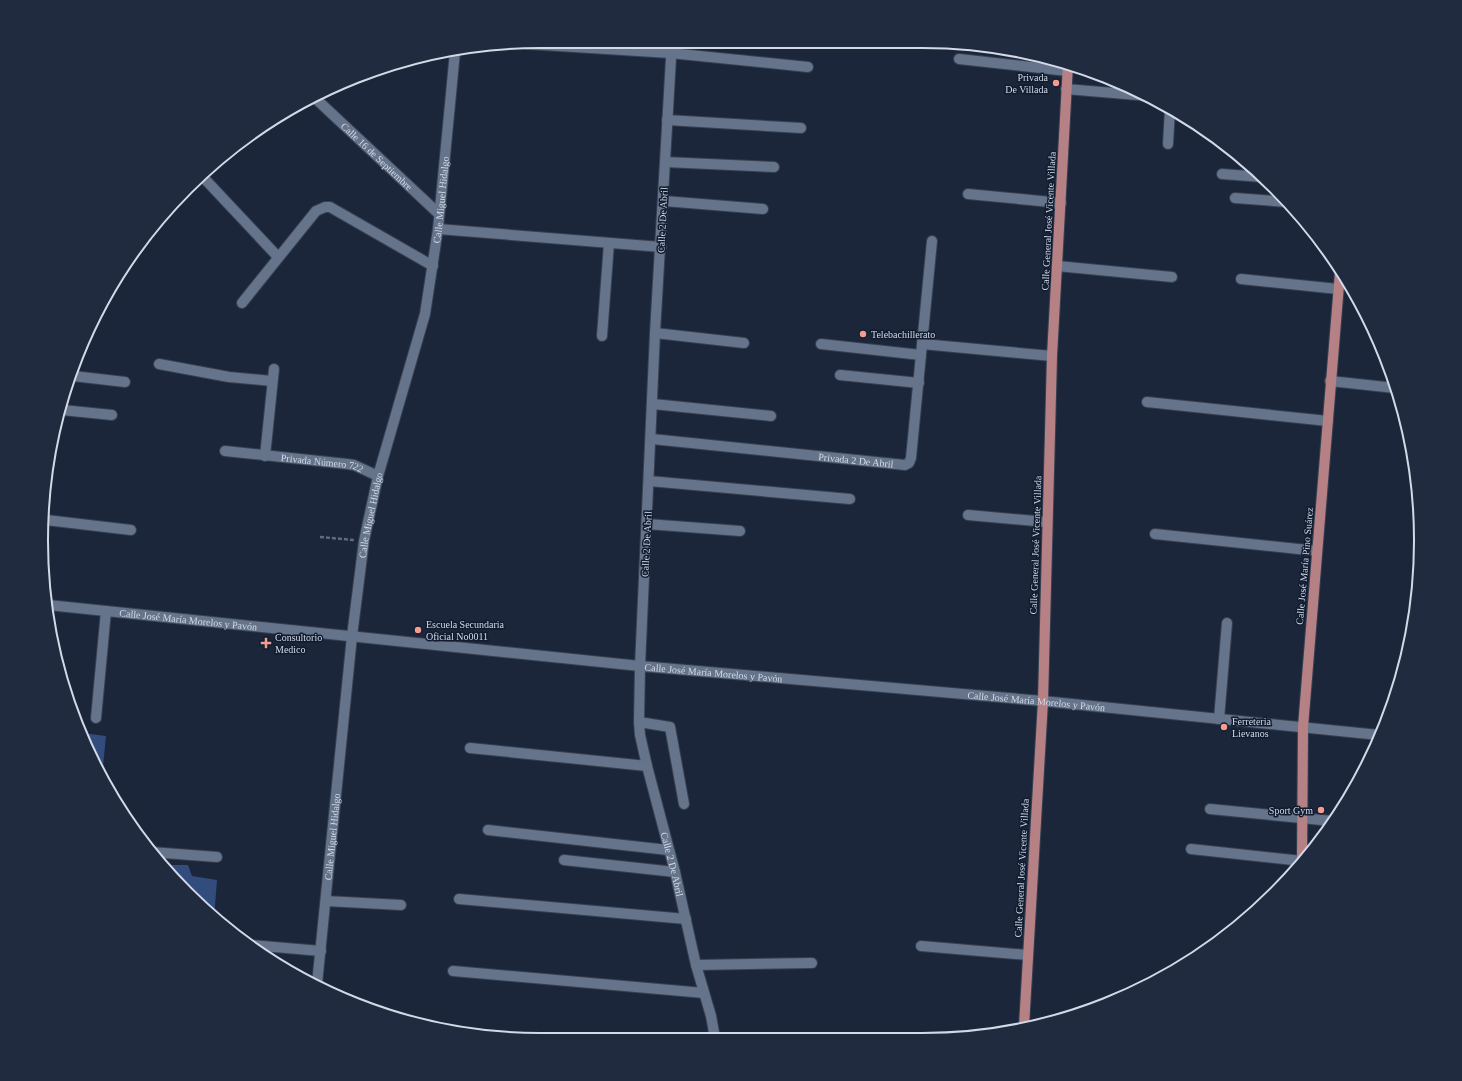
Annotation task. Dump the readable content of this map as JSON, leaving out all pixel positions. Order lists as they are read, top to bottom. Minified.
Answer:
{"streets":{"main road":["Calle General José Vicente Villada","Calle José María Pino Suárez"],"street":["Calle 16 de Septiembre","Calle Miguel Hidalgo","Calle 2 De Abril","Privada 2 De Abril","Privada Número 722","Calle José María Morelos y Pavón"]},"crossings":[["Calle 16 de Septiembre","Calle Miguel Hidalgo"],["Calle Miguel Hidalgo","Privada Número 722"],["Calle Miguel Hidalgo","Calle José María Morelos y Pavón"],["Calle 2 De Abril","Privada 2 De Abril"],["Calle 2 De Abril","Calle José María Morelos y Pavón"],["Calle General José Vicente Villada","Calle José María Morelos y Pavón"],["Calle José María Pino Suárez","Calle José María Morelos y Pavón"]],"places":{"other":["Privada De Villada","Telebachillerato","Escuela Secundaria Oficial No0011","Ferreteria Lievanos","Sport Gym"],"health":["Consultorio Medico"]}}
